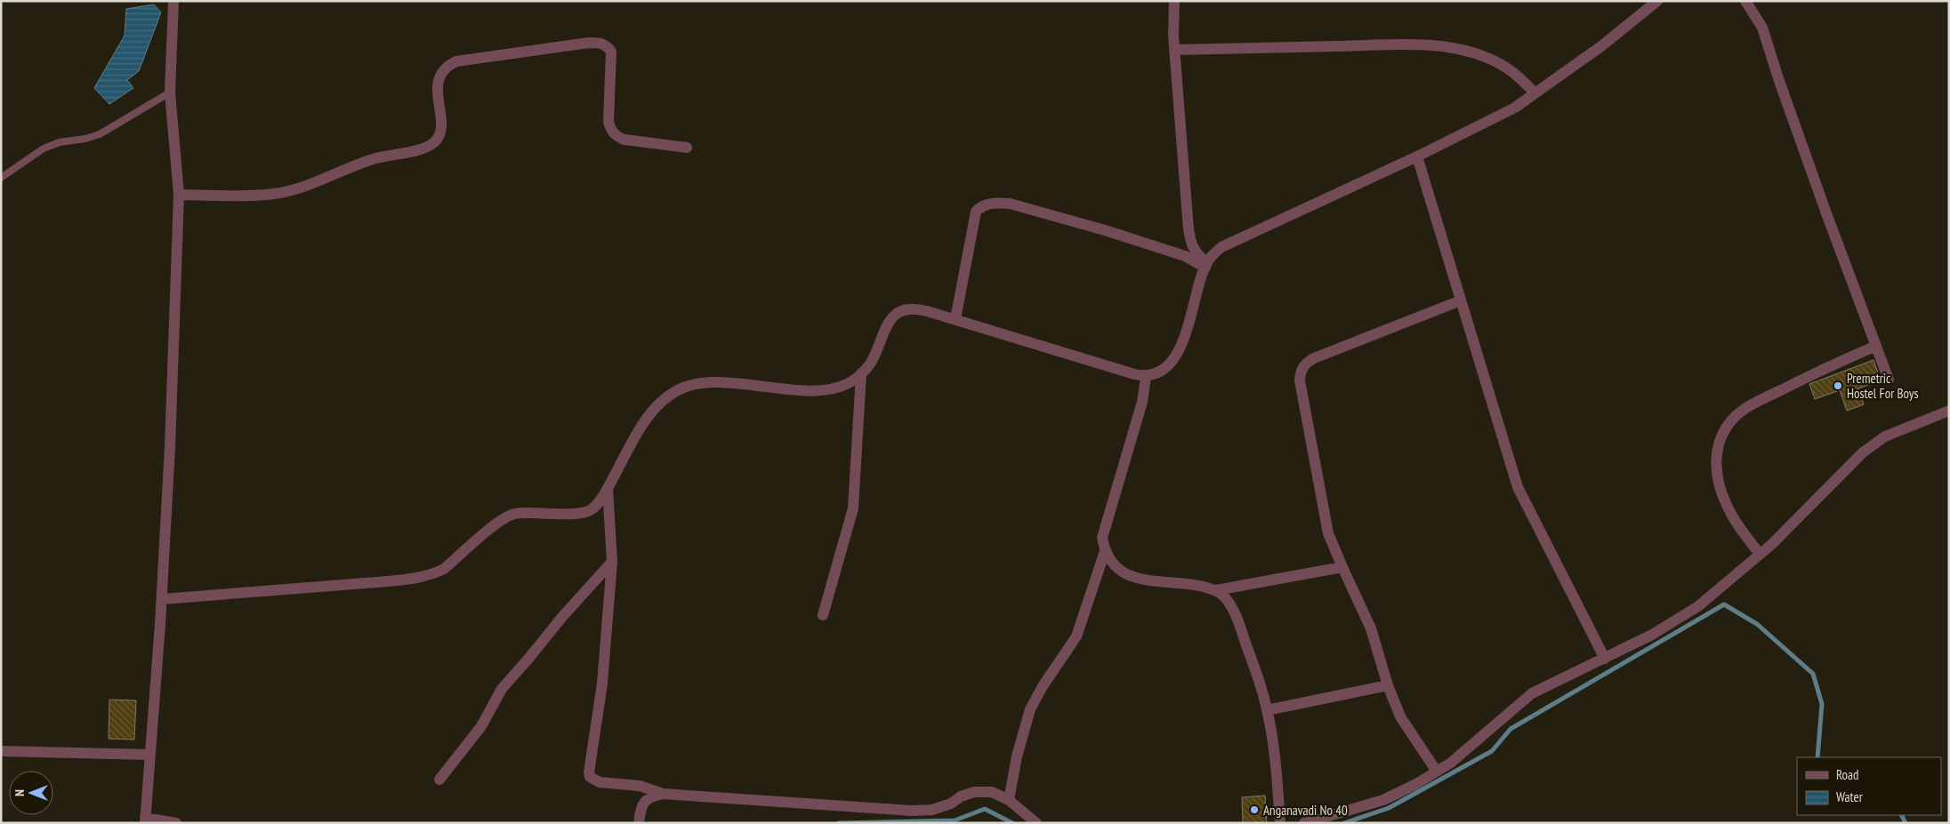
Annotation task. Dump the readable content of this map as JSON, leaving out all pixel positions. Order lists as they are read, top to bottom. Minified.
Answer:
{"places":["Premetric Hostel For Boys","Anganavadi No 40"],"legend":["Road","Water"],"north":"left"}
